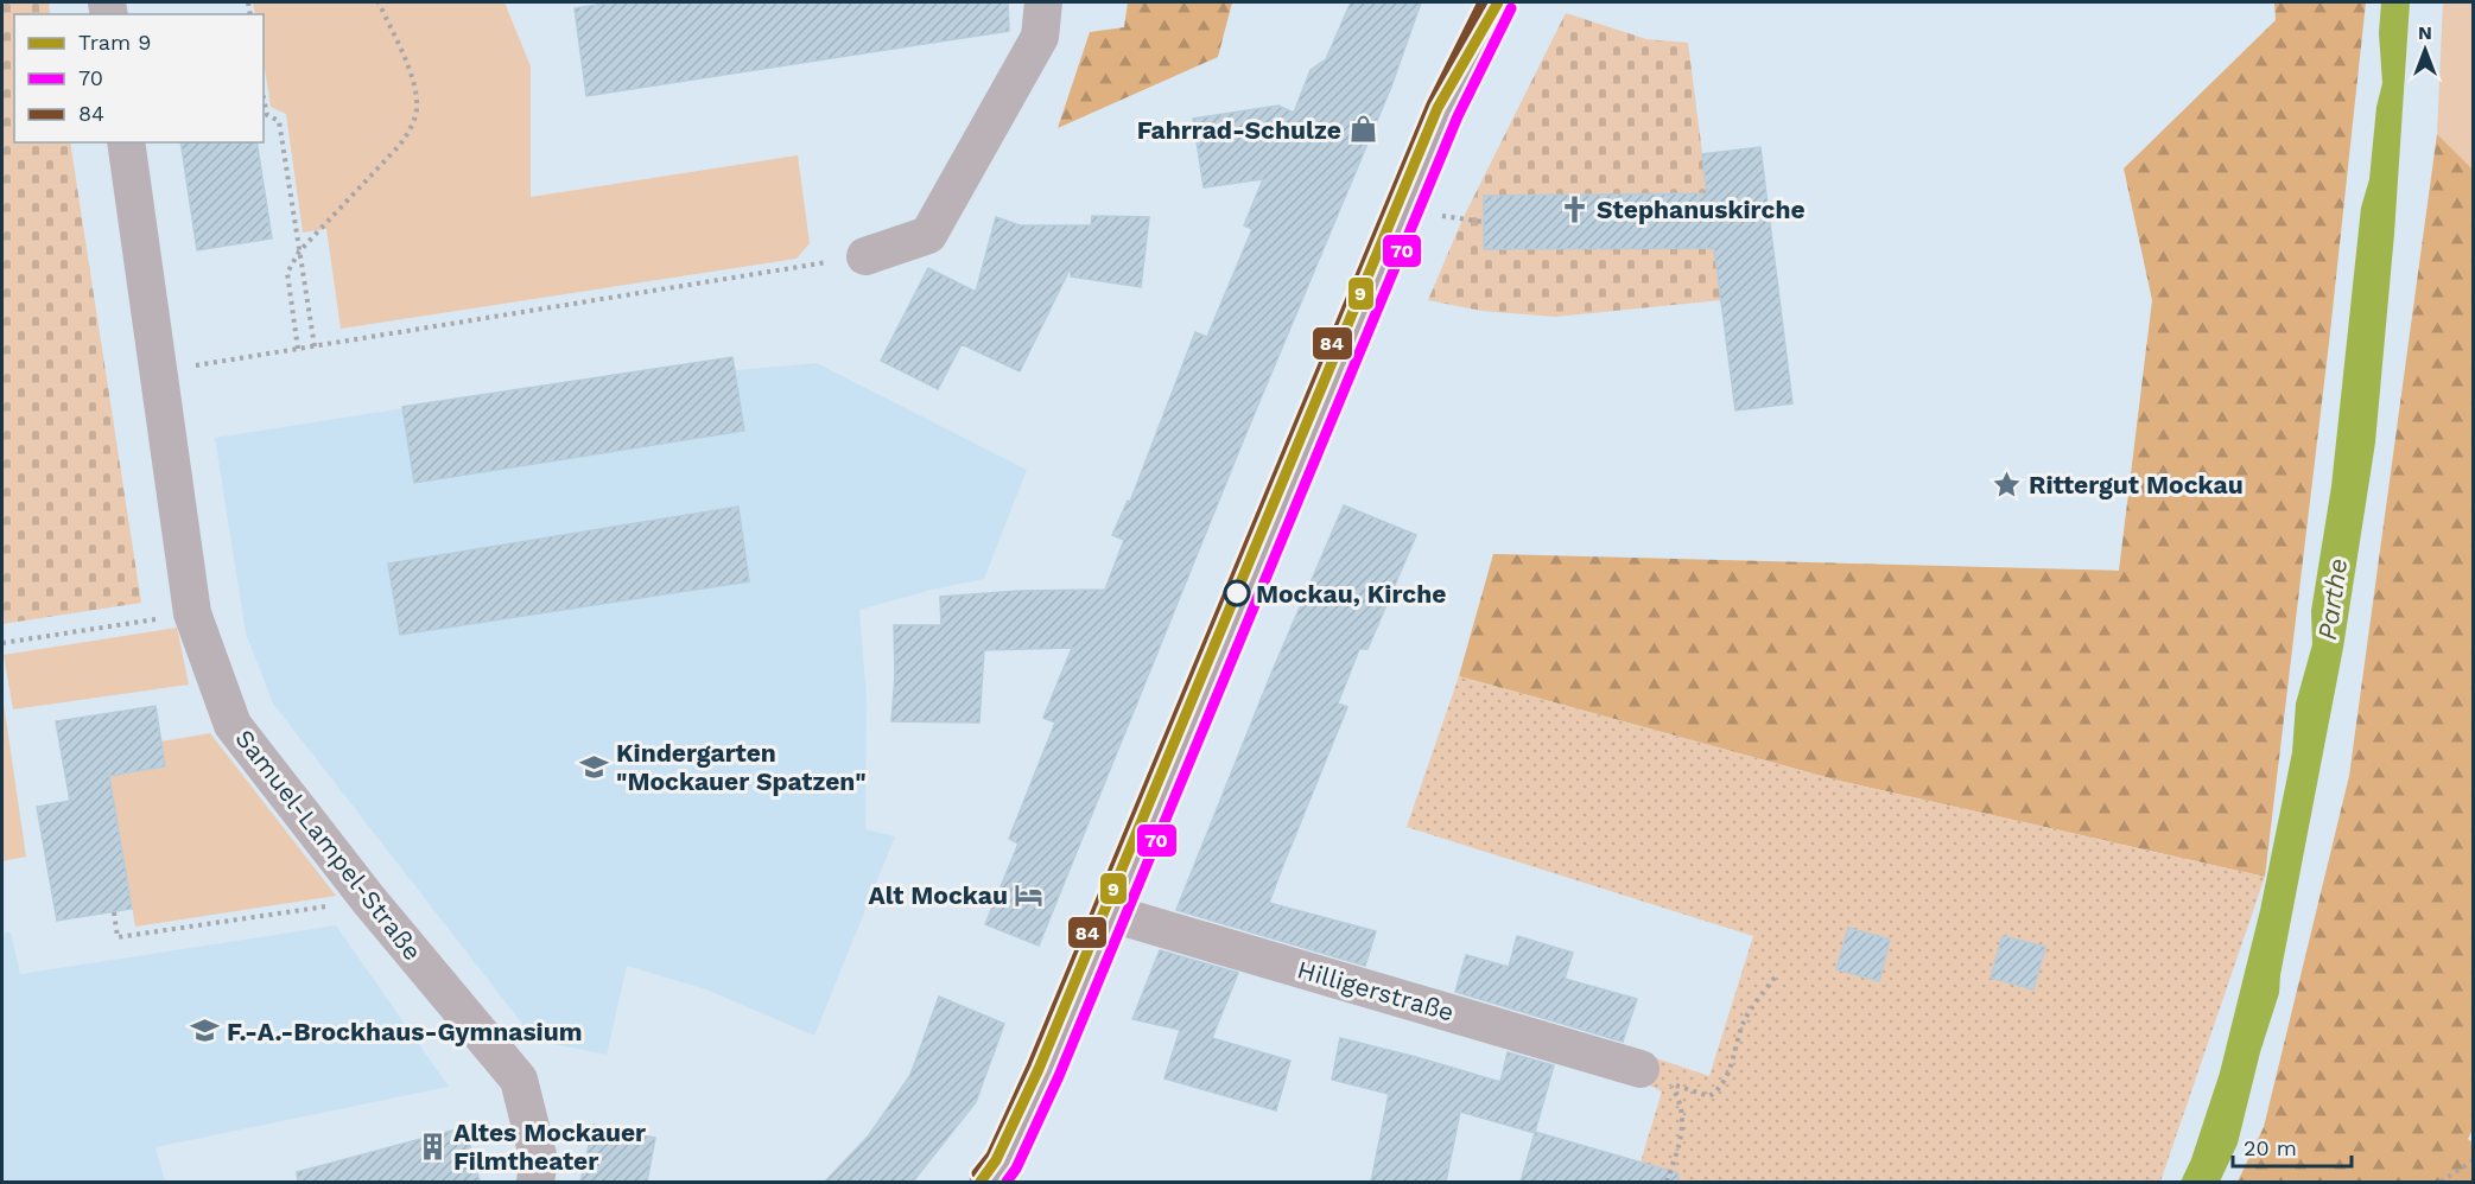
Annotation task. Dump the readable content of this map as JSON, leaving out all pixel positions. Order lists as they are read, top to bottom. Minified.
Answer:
{"streets":{"street":["Samuel-Lampel-Straße","Hilligerstraße"]},"water":["Parthe"],"places":{"shop":["Fahrrad-Schulze"],"church":["Stephanuskirche"],"place":["Rittergut Mockau"],"other":["Mockau, Kirche"],"school or university":["Kindergarten \"Mockauer Spatzen\"","F.-A.-Brockhaus-Gymnasium"],"hotel":["Alt Mockau"],"building":["Altes Mockauer Filmtheater"]},"lines":["tram line 9","transit line 84","transit line 70"],"legend":["Tram 9","70","84"],"scale_bar":"20 m","north":"top"}
